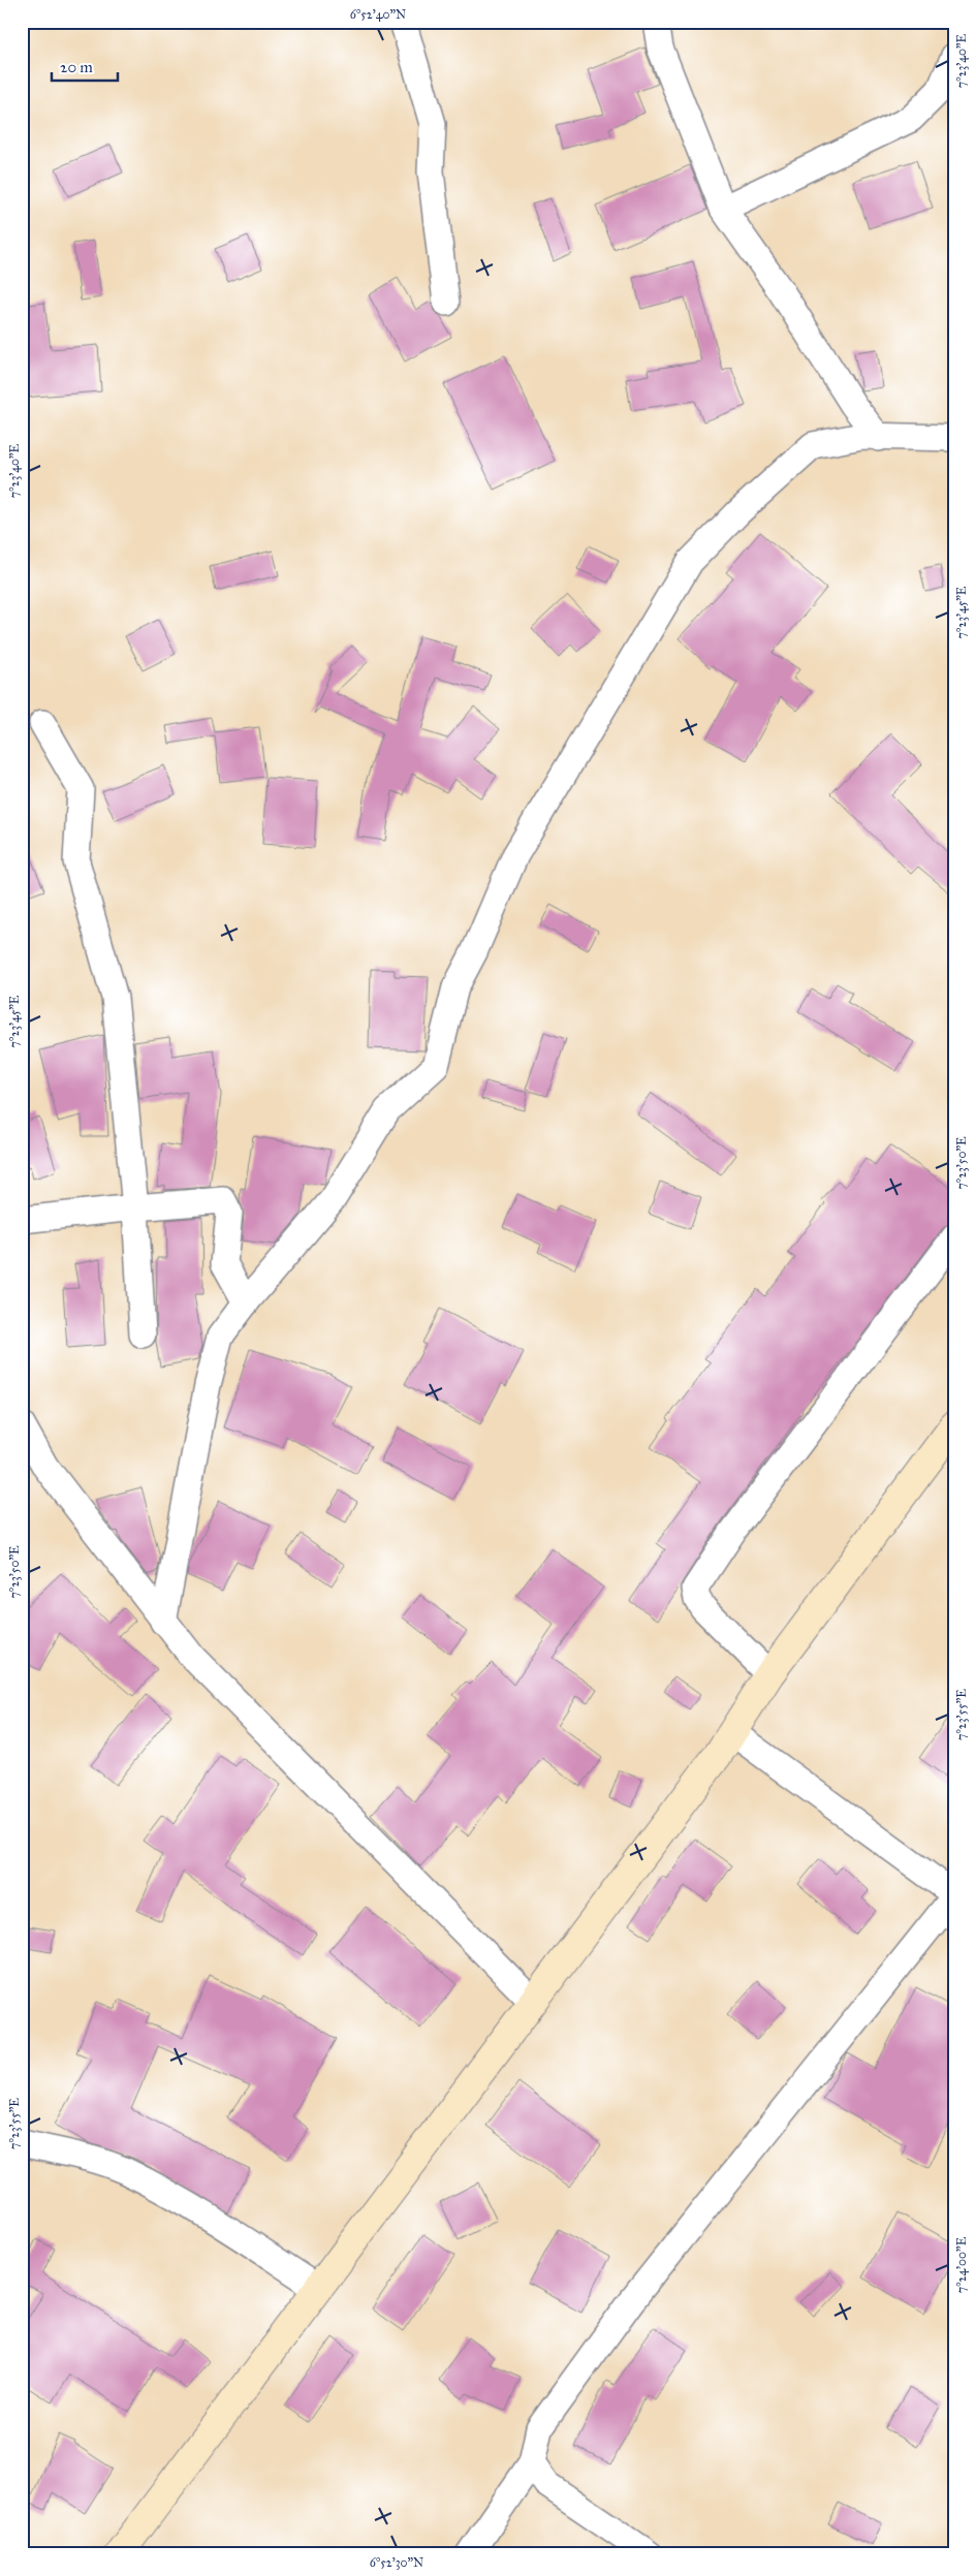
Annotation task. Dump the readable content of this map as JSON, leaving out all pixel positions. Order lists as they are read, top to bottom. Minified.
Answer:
{"scale_bar":"20 m","coordinates":["6°52'40\"N","7°23'40\"E","7°23'45\"E","7°23'50\"E","7°23'55\"E","7°24'00\"E","6°52'30\"N"]}
